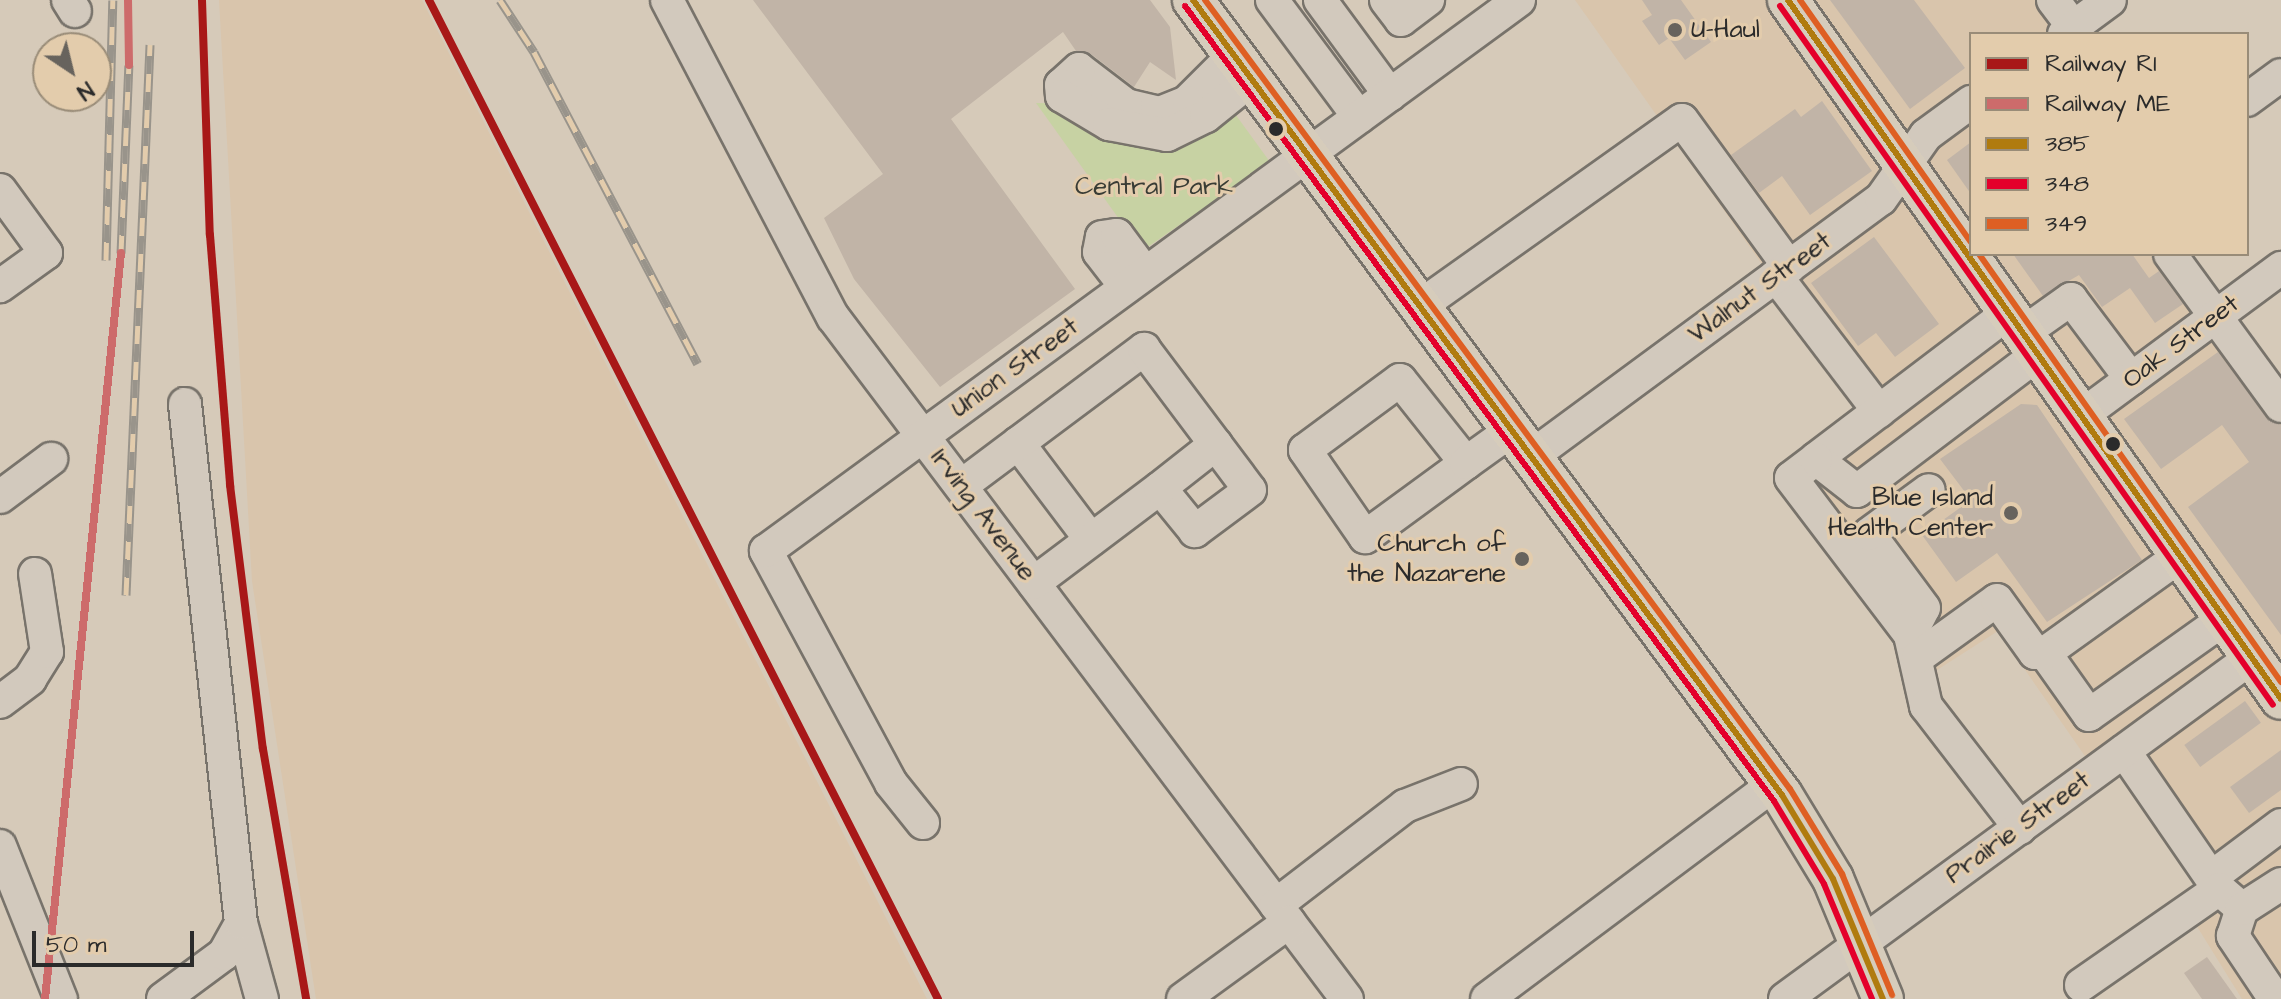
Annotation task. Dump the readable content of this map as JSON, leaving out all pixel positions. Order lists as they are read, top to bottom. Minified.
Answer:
{"streets":{"street":["Walnut Street","Oak Street","Union Street","Irving Avenue","Prairie Street"]},"crossings":[["Union Street","Irving Avenue"]],"parks":["Central Park"],"places":["U-Haul","Blue Island Health Center","Church of the Nazarene"],"lines":["rail line RI","rail line ME","transit line 385","transit line 349","transit line 348"],"legend":["Railway RI","Railway ME","385","348","349"],"scale_bar":"50 m","north":"bottom right"}
